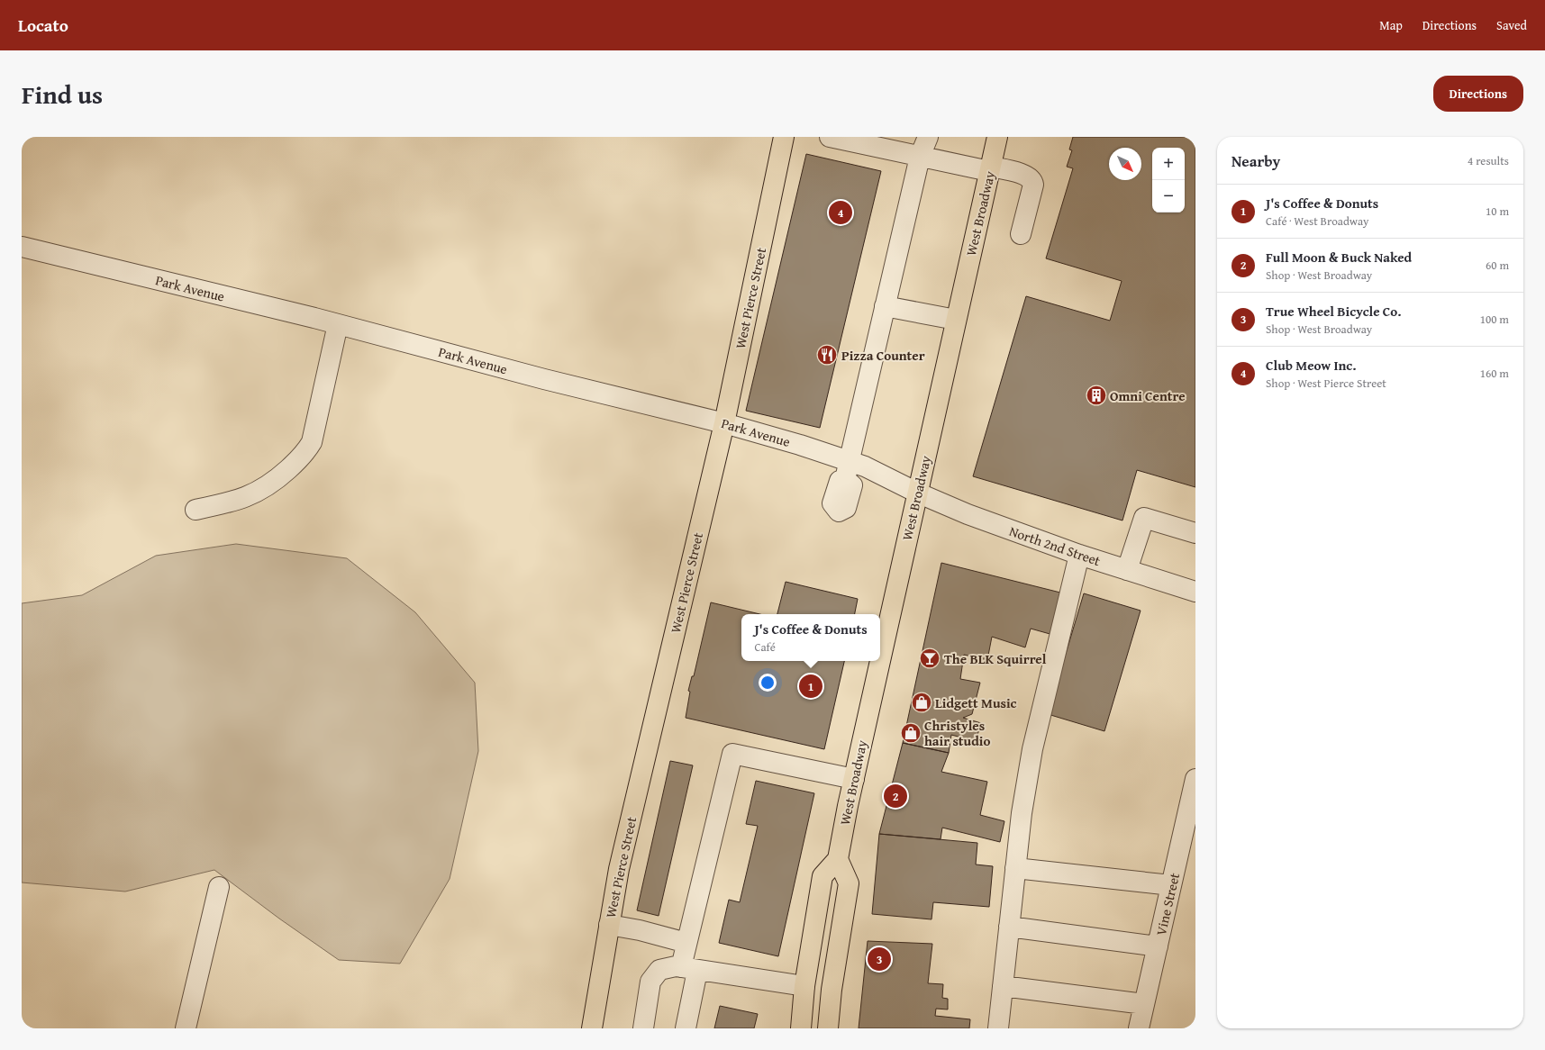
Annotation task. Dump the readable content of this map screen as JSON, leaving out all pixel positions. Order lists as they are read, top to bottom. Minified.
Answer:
{"streets":{"main road":["West Broadway","West Pierce Street"],"street":["Park Avenue","North 2nd Street","Vine Street"]},"crossings":[["West Broadway","Park Avenue"],["West Broadway","North 2nd Street"],["Park Avenue","West Pierce Street"],["Park Avenue","North 2nd Street"]],"places":{"restaurant":["Pizza Counter"],"building":["Omni Centre"],"bar":["The BLK Squirrel"],"shop":["Lidgett Music","Christyles hair studio"]},"north":"bottom right","page":{"header":"Locato","nav":["Map","Directions","Saved"],"title":"Find us","buttons":"Directions","heading":["Nearby","4 results"],"map_buttons":["+","−"],"list":[{"mark":"1","name":"J's Coffee & Donuts","note":"Café · West Broadway","value":"10 m"},{"mark":"2","name":"Full Moon & Buck Naked","note":"Shop · West Broadway","value":"60 m"},{"mark":"3","name":"True Wheel Bicycle Co.","note":"Shop · West Broadway","value":"100 m"},{"mark":"4","name":"Club Meow Inc.","note":"Shop · West Pierce Street","value":"160 m"}],"pins":["4","1","2","3"],"popup":["J's Coffee & Donuts","Café"]}}
